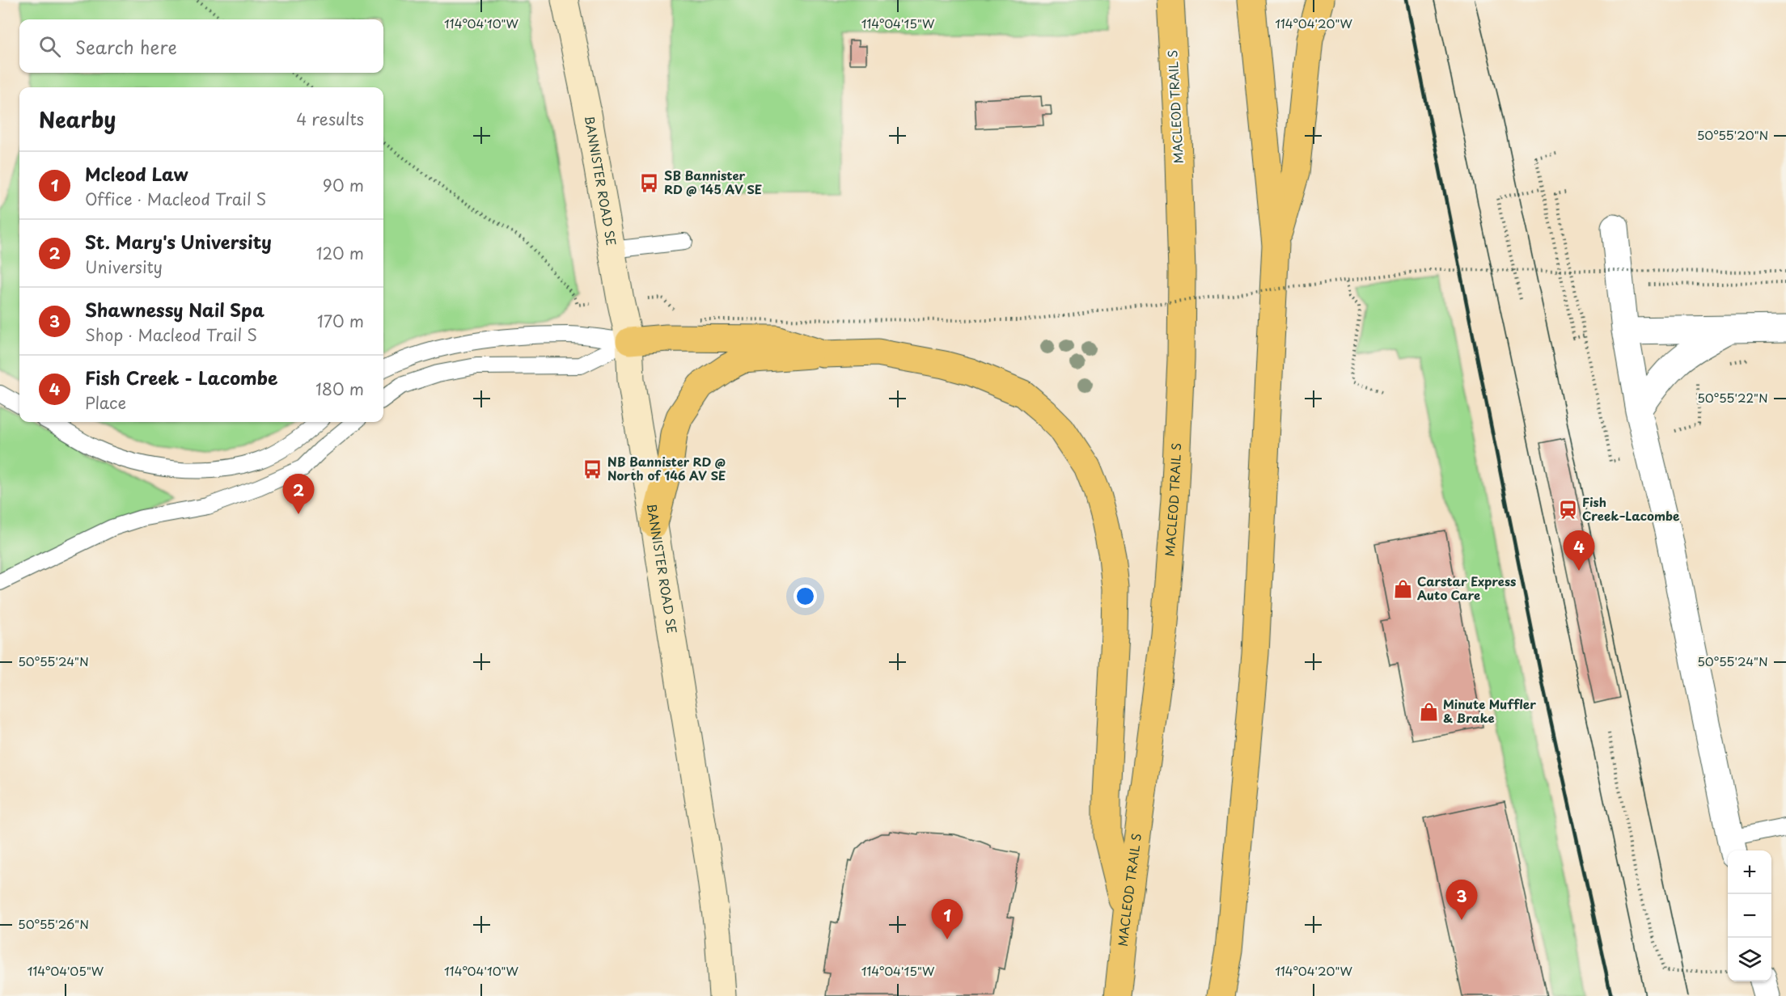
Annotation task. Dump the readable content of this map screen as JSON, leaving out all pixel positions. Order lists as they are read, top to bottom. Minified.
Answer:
{"streets":{"highway":["MACLEOD TRAIL S"],"street":["BANNISTER ROAD SE"]},"places":{"bus stop":["SB Bannister RD @ 145 AV SE","NB Bannister RD @ North of 146 AV SE"],"station":["Fish Creek–Lacombe"],"shop":["Carstar Express Auto Care","Minute Muffler & Brake"]},"page":{"search":"Search here","heading":["Nearby","4 results"],"list":[{"mark":"1","name":"Mcleod Law","note":"Office · Macleod Trail S","value":"90 m"},{"mark":"2","name":"St. Mary's University","note":"University","value":"120 m"},{"mark":"3","name":"Shawnessy Nail Spa","note":"Shop · Macleod Trail S","value":"170 m"},{"mark":"4","name":"Fish Creek - Lacombe","note":"Place","value":"180 m"}],"pins":["2","4","3","1"],"map_buttons":["+","−"]},"coordinates":["114°04'10\"W","114°04'15\"W","114°04'20\"W","50°55'20\"N","50°55'22\"N","50°55'24\"N","50°55'26\"N","114°04'05\"W"]}
